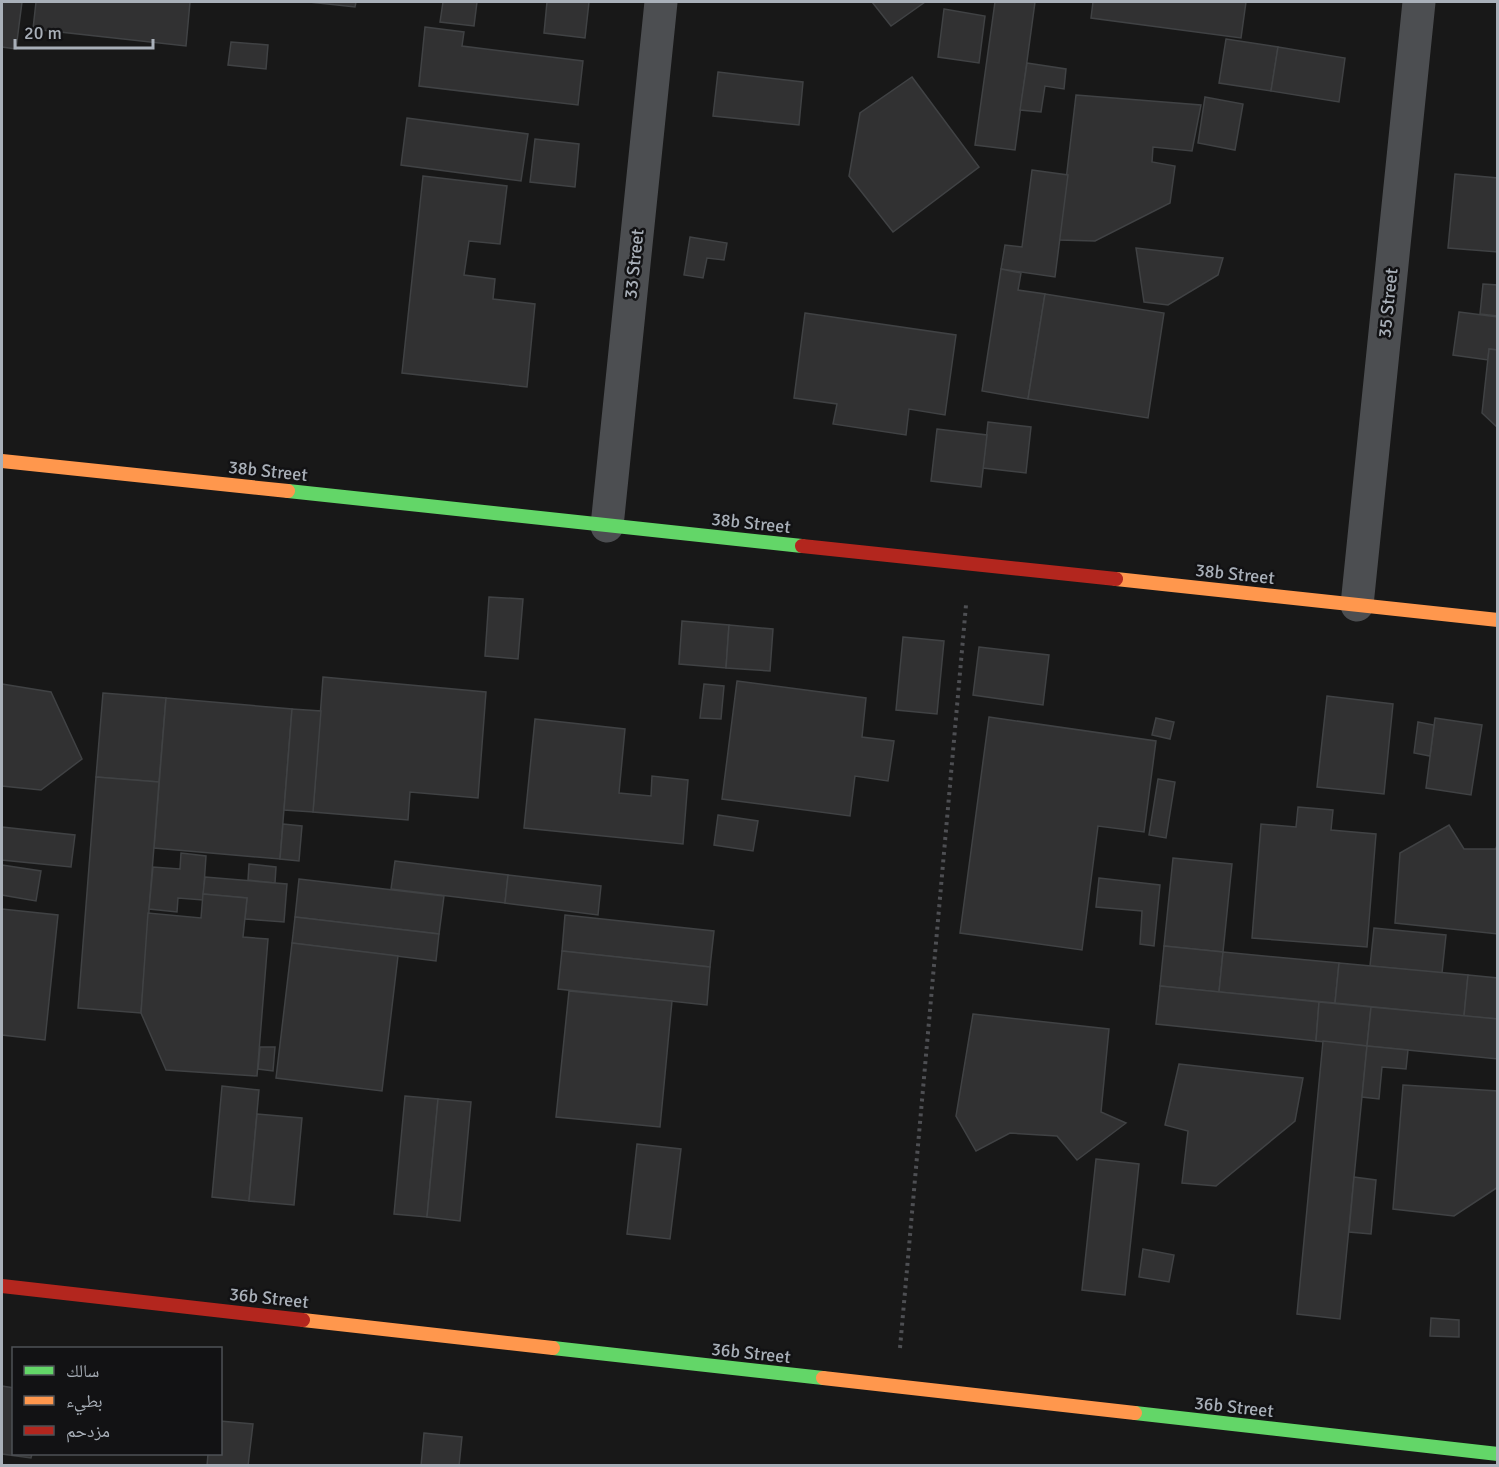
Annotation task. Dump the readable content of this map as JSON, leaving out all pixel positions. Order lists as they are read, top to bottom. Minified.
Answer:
{"streets":{"street":["33 Street","35 Street","38b Street","36b Street"]},"crossings":[["33 Street","38b Street"],["35 Street","38b Street"]],"legend":["سالك","بطيء","مزدحم"],"scale_bar":"20 m"}
